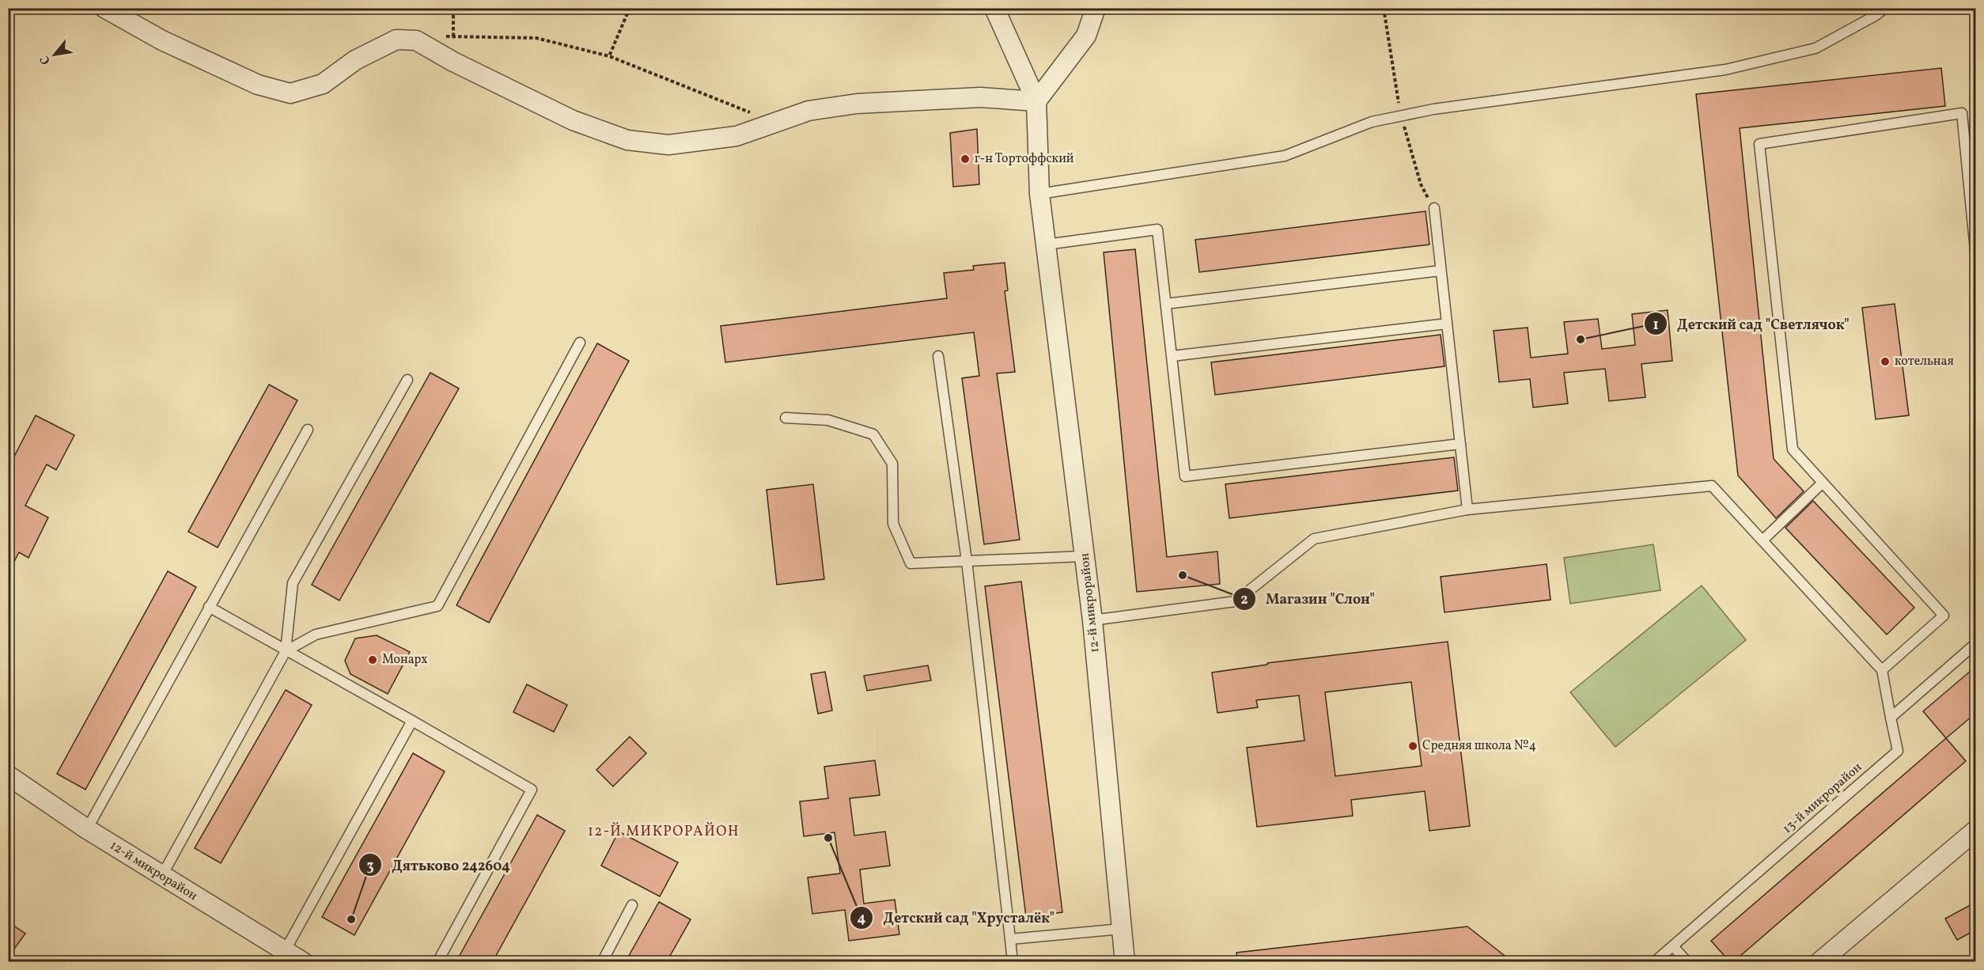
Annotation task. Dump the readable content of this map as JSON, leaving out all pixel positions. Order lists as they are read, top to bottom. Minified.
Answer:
{"streets":{"street":["12-й микрорайон"],"lane":["13-й микрорайон"]},"districts":["12-Й МИКРОРАЙОН"],"places":["г-н Тортоффский","Детский сад \"Светлячок\"","котельная","Магазин \"Слон\"","Монарх","Средняя школа №4","Детский сад \"Хрусталёк\"","Дятьково 242604"],"north":"bottom left"}
